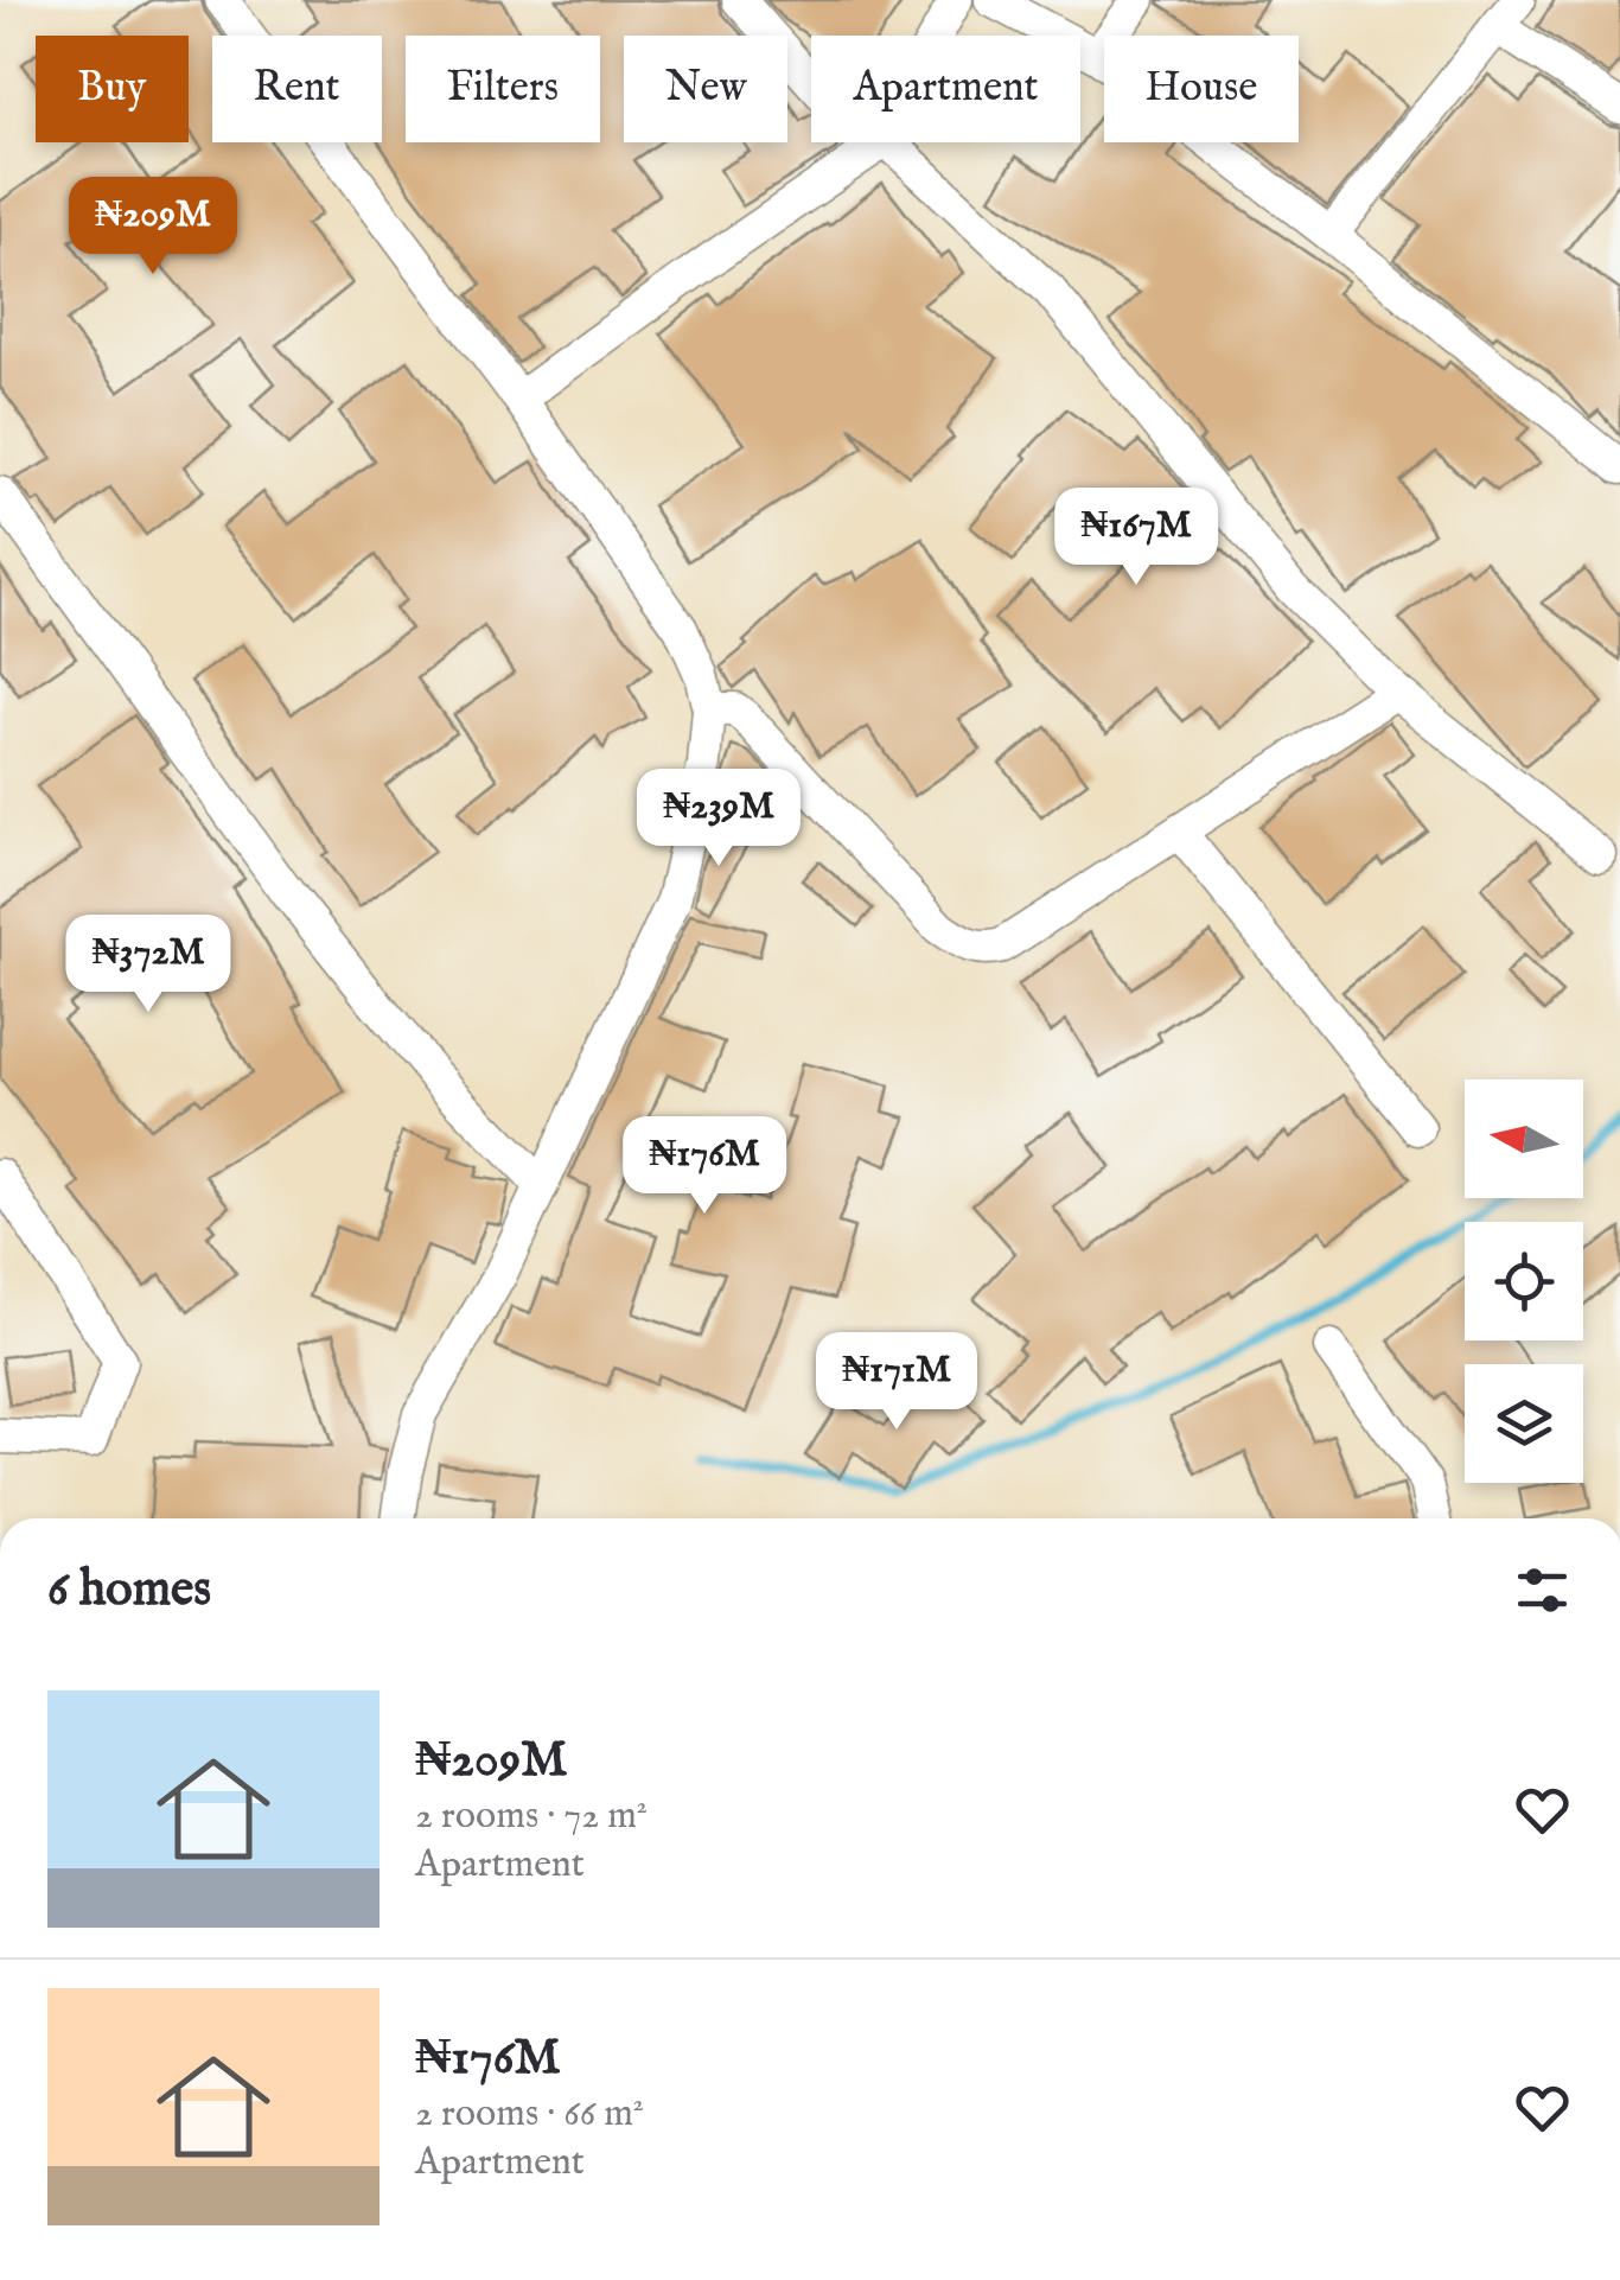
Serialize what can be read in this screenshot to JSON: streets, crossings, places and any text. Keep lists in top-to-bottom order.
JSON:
{
  "north": "left",
  "page": {
    "chip": [
      "Buy",
      "Rent",
      "Filters",
      "New",
      "Apartment",
      "House"
    ],
    "price": [
      "₦209M",
      "₦167M",
      "₦239M",
      "₦372M",
      "₦176M",
      "₦171M"
    ],
    "heading": "6 homes",
    "list": [
      {
        "name": "₦209M",
        "note": "2 rooms · 72 m² · Apartment"
      },
      {
        "name": "₦176M",
        "note": "2 rooms · 66 m² · Apartment"
      }
    ]
  }
}
